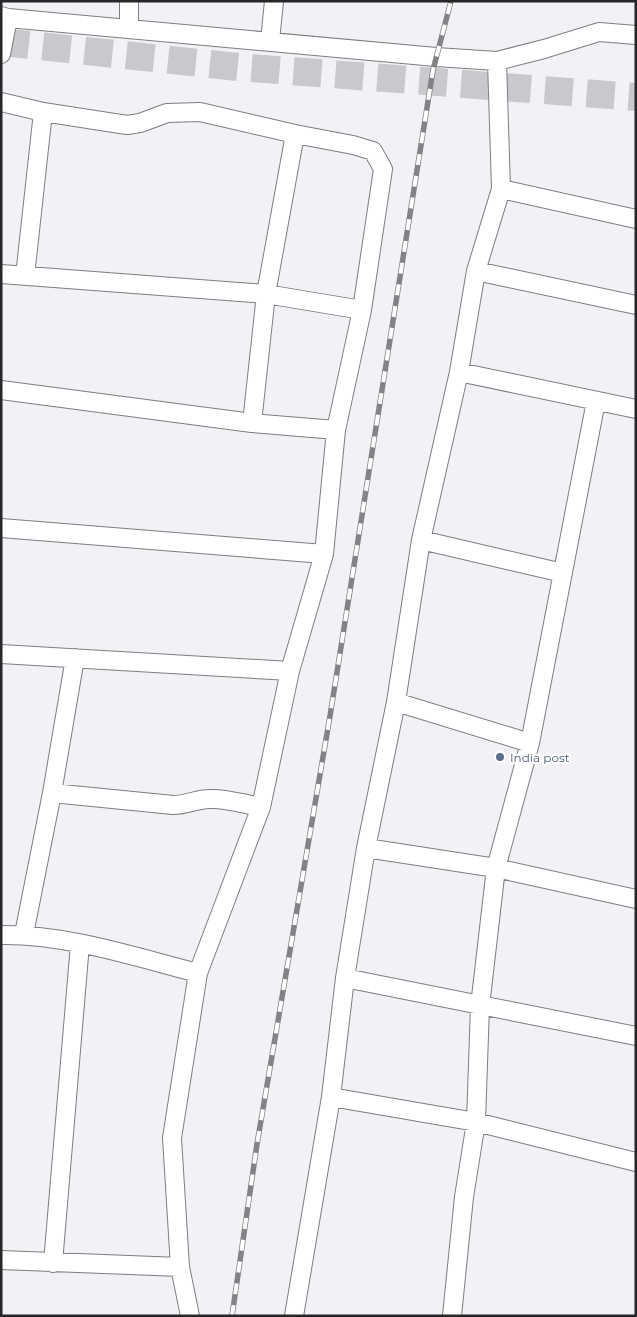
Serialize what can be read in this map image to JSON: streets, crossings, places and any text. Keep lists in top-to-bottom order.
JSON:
{
  "places": ["India post"]
}
